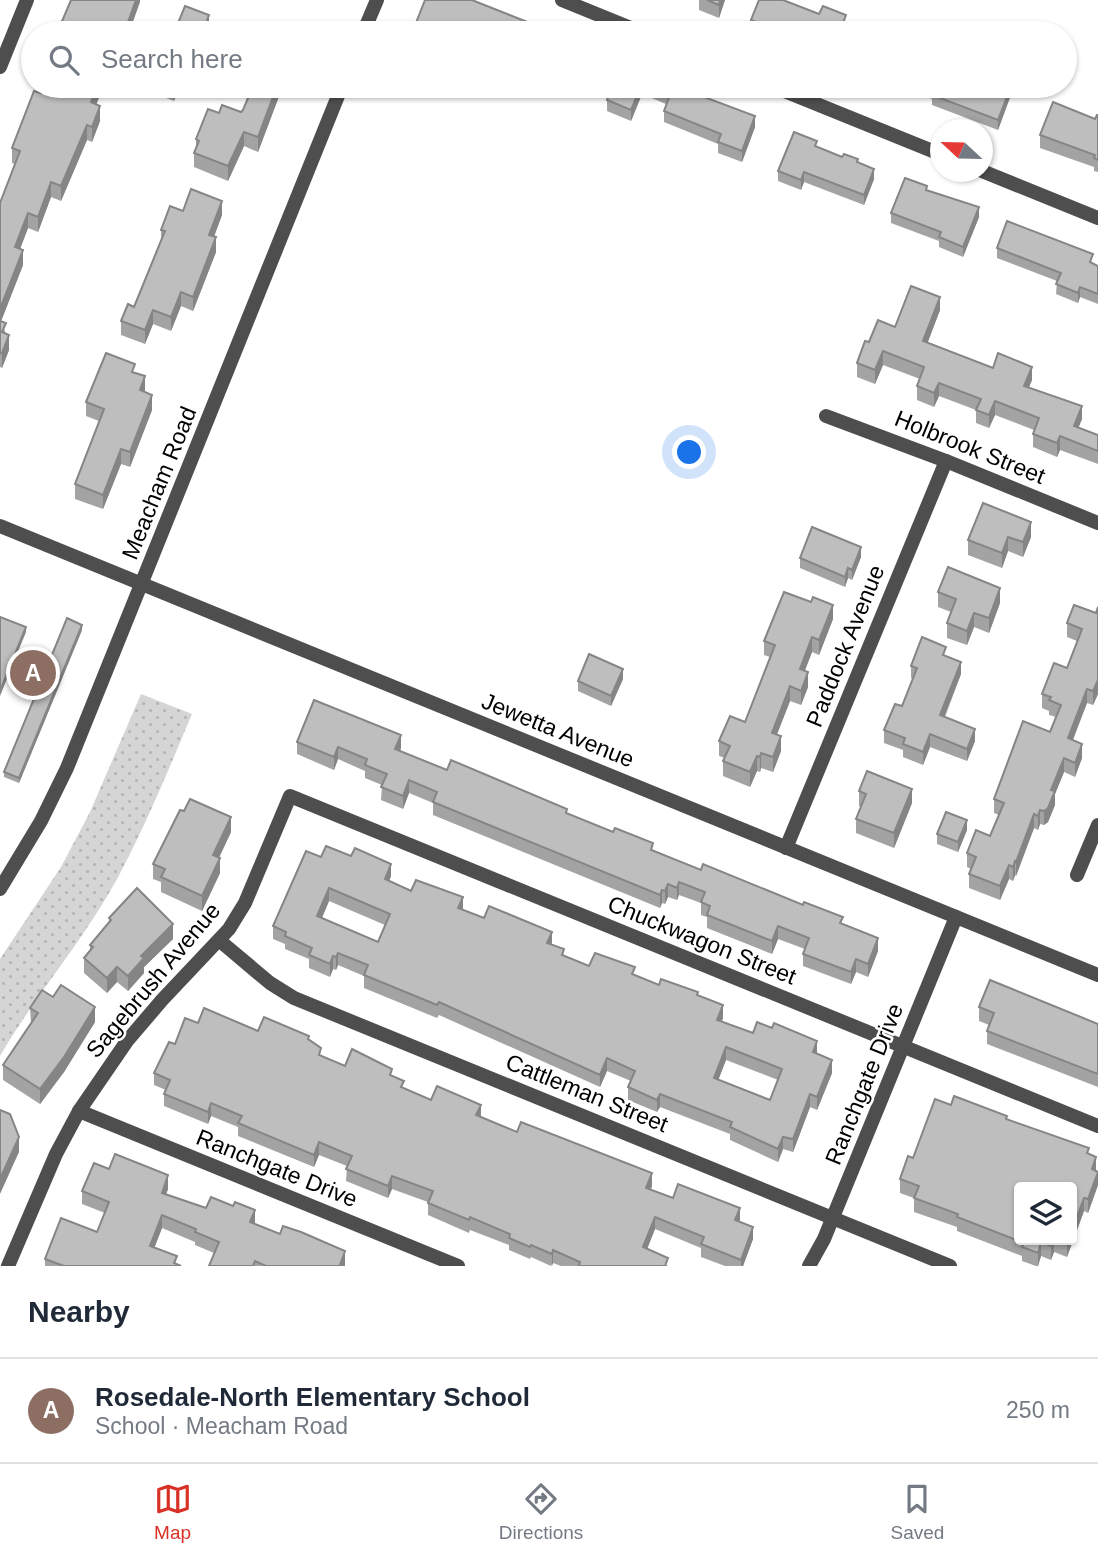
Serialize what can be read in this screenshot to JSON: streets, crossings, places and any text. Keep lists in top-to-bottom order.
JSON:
{
  "streets": {
    "street": [
      "Holbrook Street",
      "Meacham Road",
      "Paddock Avenue",
      "Jewetta Avenue",
      "Chuckwagon Street",
      "Sagebrush Avenue",
      "Ranchgate Drive",
      "Cattleman Street"
    ]
  },
  "crossings": [
    ["Holbrook Street", "Paddock Avenue"],
    ["Meacham Road", "Jewetta Avenue"],
    ["Paddock Avenue", "Jewetta Avenue"],
    ["Jewetta Avenue", "Ranchgate Drive"],
    ["Chuckwagon Street", "Sagebrush Avenue"],
    ["Chuckwagon Street", "Ranchgate Drive"],
    ["Sagebrush Avenue", "Ranchgate Drive"],
    ["Sagebrush Avenue", "Cattleman Street"],
    ["Ranchgate Drive", "Cattleman Street"]
  ],
  "north": "left",
  "page": {
    "search": "Search here",
    "pins": "A",
    "heading": "Nearby",
    "list": [
      {
        "mark": "A",
        "name": "Rosedale-North Elementary School",
        "note": "School · Meacham Road",
        "value": "250 m"
      }
    ],
    "nav": ["Map", "Directions", "Saved"]
  }
}
